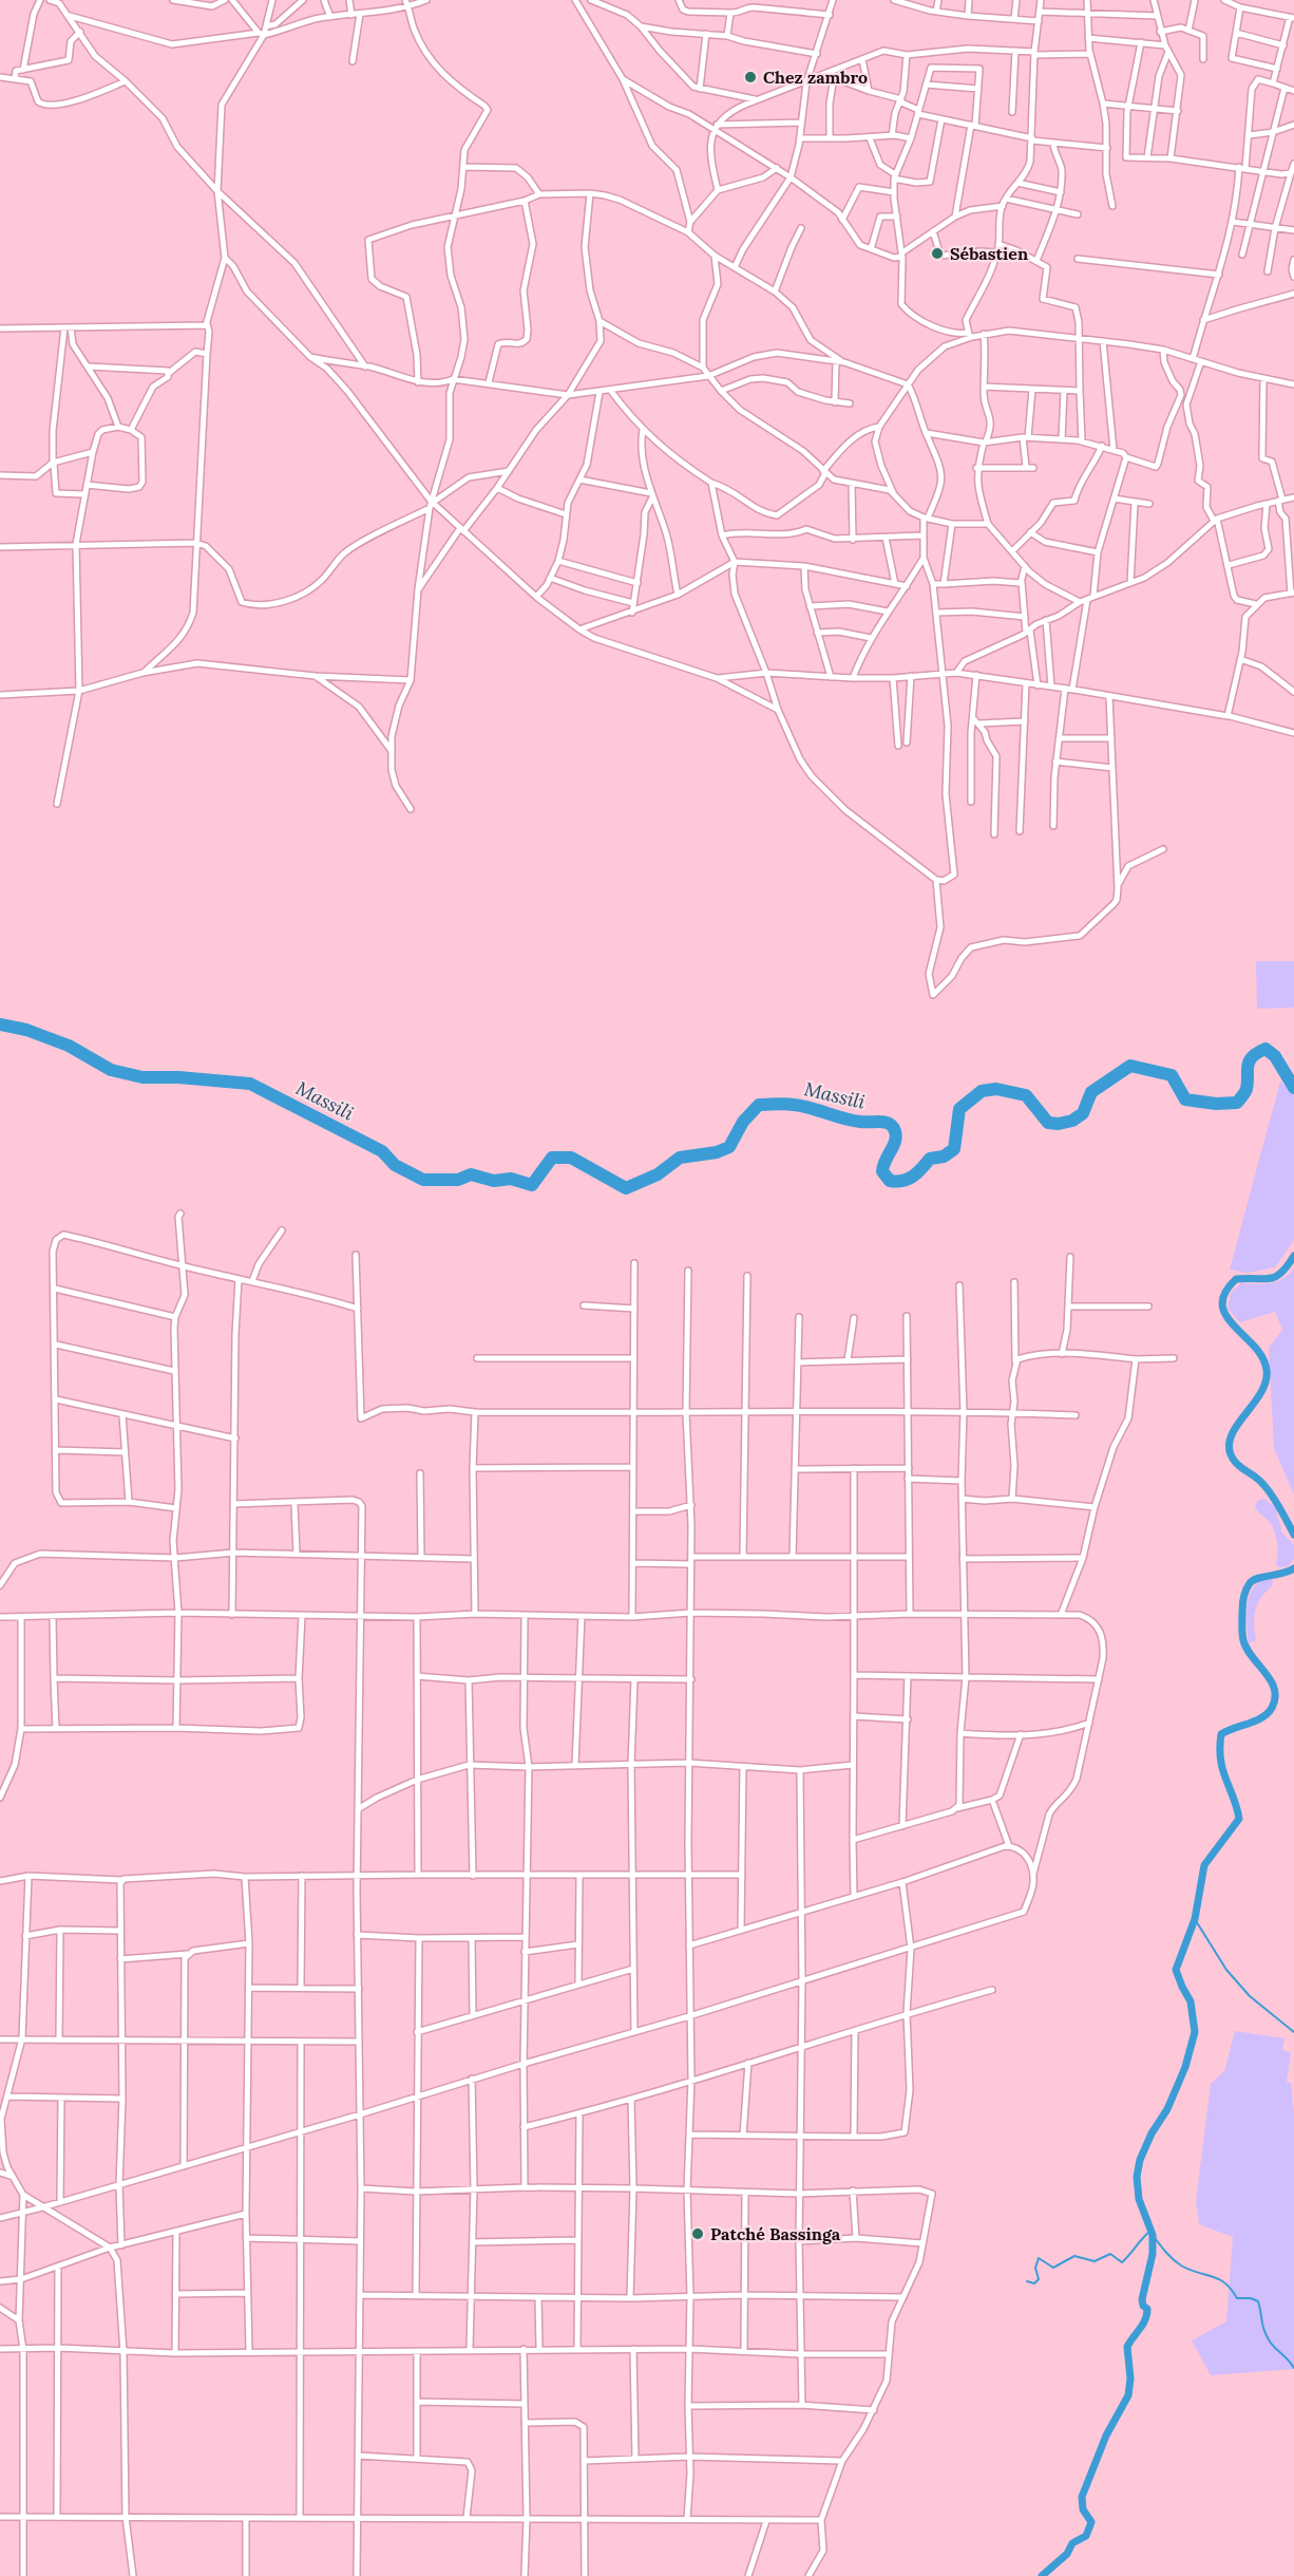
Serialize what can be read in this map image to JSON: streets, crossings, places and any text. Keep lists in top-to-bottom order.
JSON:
{
  "water": ["Massili"],
  "places": ["Chez zambro", "Sébastien", "Patché Bassinga"]
}
